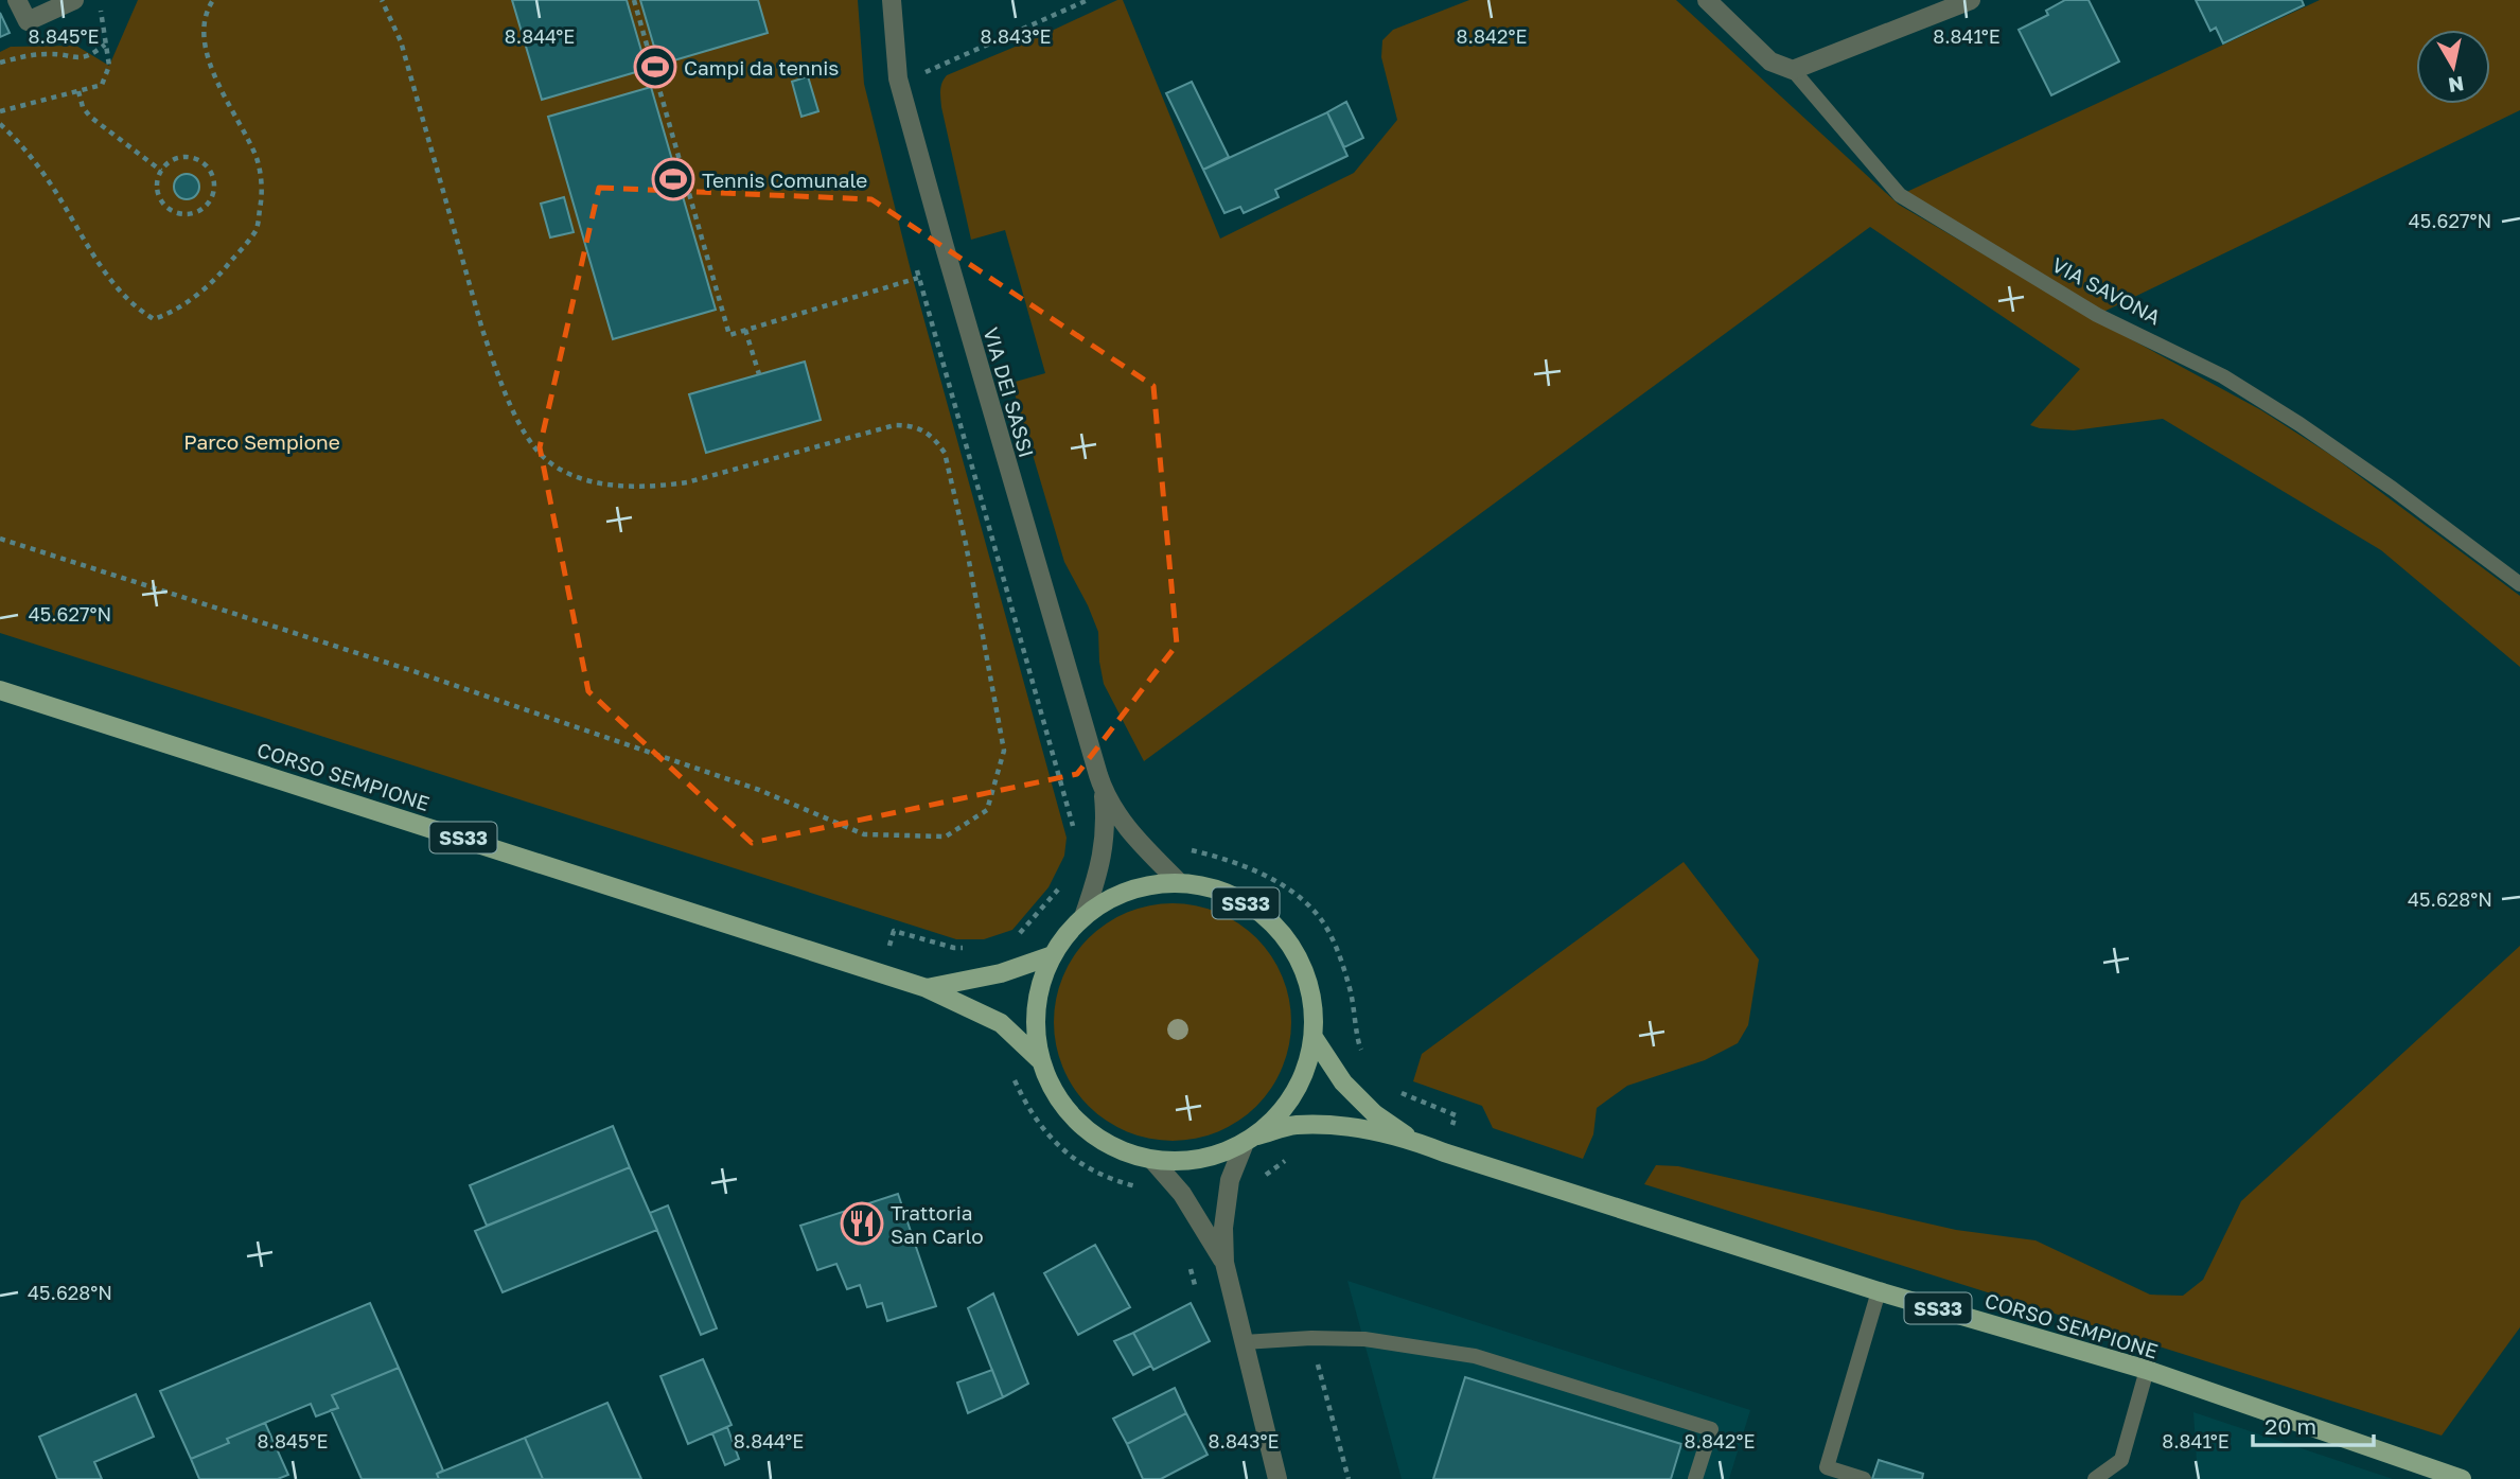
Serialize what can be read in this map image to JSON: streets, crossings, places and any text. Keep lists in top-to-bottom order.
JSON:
{
  "streets": {
    "main road": ["CORSO SEMPIONE", "SS33"],
    "street": ["VIA SAVONA", "VIA DEI SASSI"]
  },
  "crossings": [
    ["VIA DEI SASSI", "SS33"],
    ["CORSO SEMPIONE", "SS33"]
  ],
  "parks": ["Parco Sempione"],
  "places": {
    "sports": ["Campi da tennis", "Tennis Comunale"],
    "restaurant": ["Trattoria San Carlo"]
  },
  "scale_bar": "20 m",
  "north": "bottom",
  "coordinates": [
    "8.843°E",
    "8.841°E",
    "8.845°E",
    "8.844°E",
    "8.842°E",
    "45.627°N",
    "45.628°N"
  ]
}
